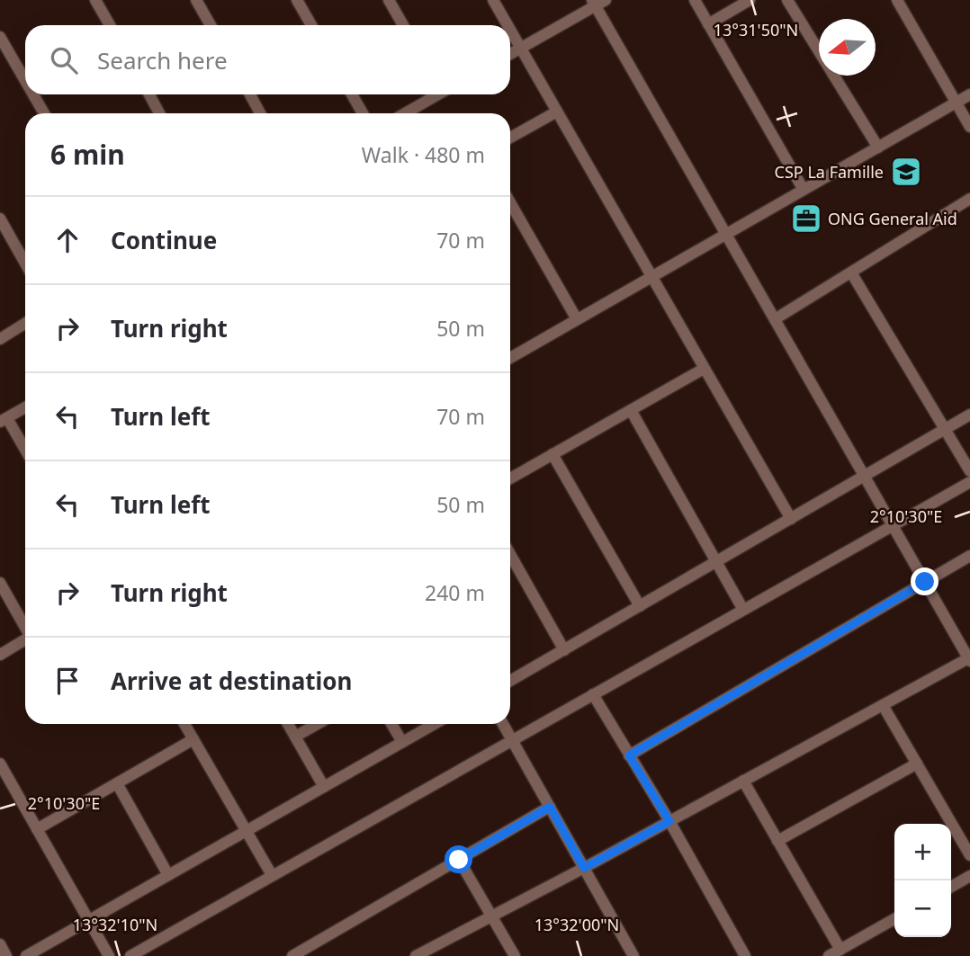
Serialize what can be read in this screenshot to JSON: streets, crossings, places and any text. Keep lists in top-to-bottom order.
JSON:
{
  "places": {
    "school or university": ["CSP La Famille"],
    "office": ["ONG General Aid"]
  },
  "north": "left",
  "page": {
    "search": "Search here",
    "heading": ["6 min", "Walk · 480 m"],
    "list": [
      ["Continue", "70 m"],
      ["Turn right", "50 m"],
      ["Turn left", "70 m"],
      ["Turn left", "50 m"],
      ["Turn right", "240 m"],
      "Arrive at destination"
    ],
    "map_buttons": ["+", "−"]
  },
  "coordinates": [
    "13°31'50\"N",
    "2°10'30\"E",
    "13°32'10\"N",
    "13°32'00\"N"
  ]
}
